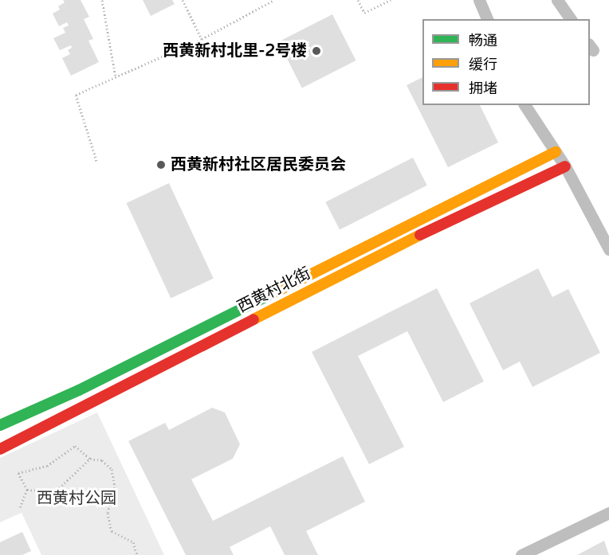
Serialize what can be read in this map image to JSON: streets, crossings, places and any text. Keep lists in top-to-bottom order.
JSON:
{
  "streets": {
    "street": ["西黄村北街"]
  },
  "parks": ["西黄村公园"],
  "places": ["西黄新村北里-2号楼", "西黄新村社区居民委员会"],
  "legend": ["畅通", "缓行", "拥堵"]
}
